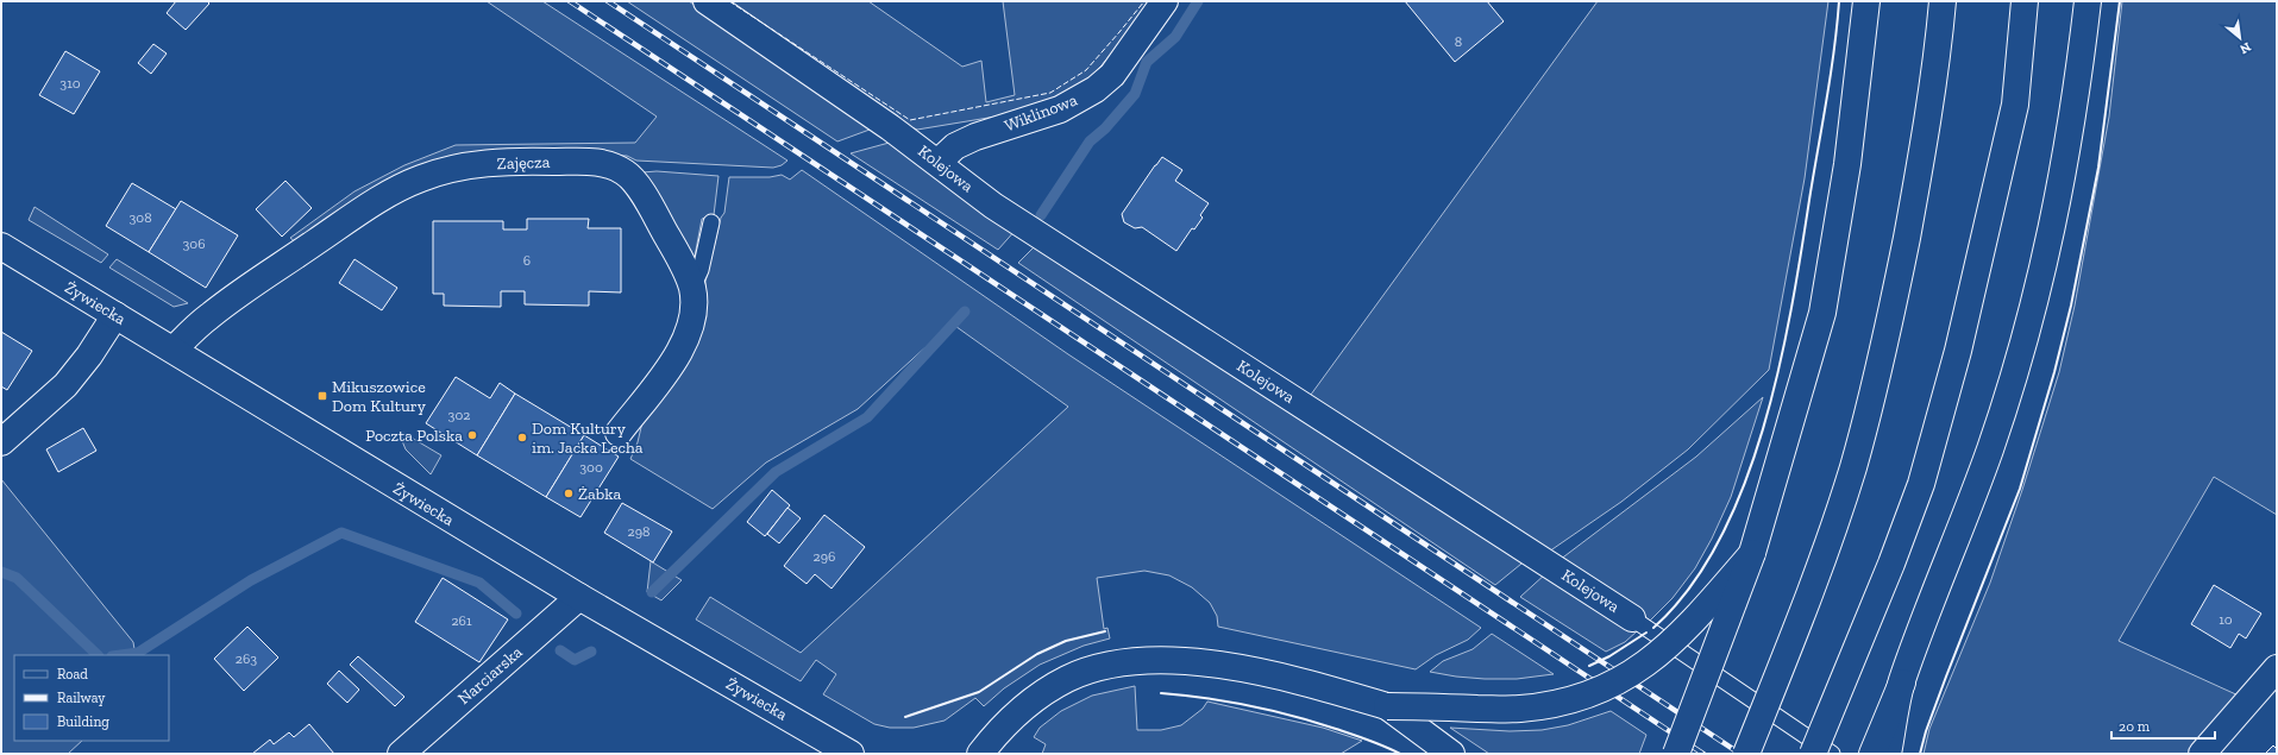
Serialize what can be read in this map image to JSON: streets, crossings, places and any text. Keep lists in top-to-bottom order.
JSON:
{
  "streets": {
    "main road": [
      "Wiklinowa",
      "Zajęcza",
      "Kolejowa",
      "Żywiecka",
      "Narciarska"
    ]
  },
  "crossings": [
    ["Wiklinowa", "Kolejowa"],
    ["Zajęcza", "Żywiecka"],
    ["Żywiecka", "Narciarska"]
  ],
  "places": {
    "transit": ["Mikuszowice Dom Kultury"],
    "other": ["Poczta Polska", "Dom Kultury im. Jacka Lecha", "Żabka"]
  },
  "house_numbers": [
    "8",
    "310",
    "308",
    "306",
    "6",
    "302",
    "300",
    "298",
    "296",
    "10",
    "261",
    "263"
  ],
  "legend": ["Road", "Railway", "Building"],
  "scale_bar": "20 m",
  "north": "bottom right"
}
